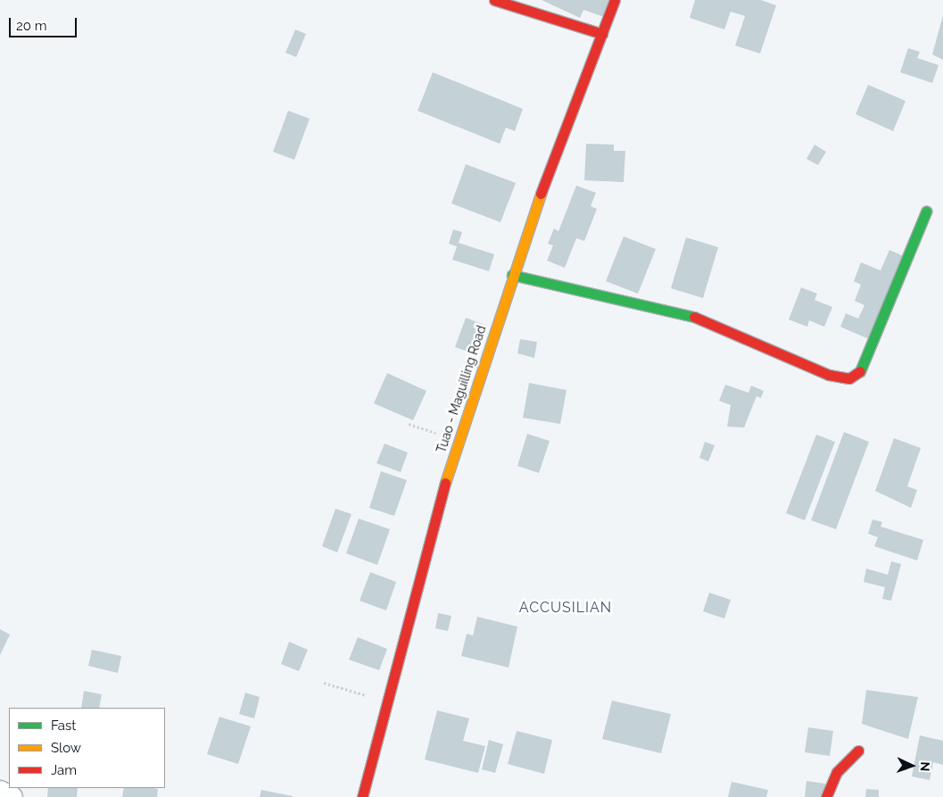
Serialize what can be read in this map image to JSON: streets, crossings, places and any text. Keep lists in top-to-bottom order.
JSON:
{
  "streets": {
    "street": ["Tuao - Maguilling Road"]
  },
  "districts": ["ACCUSILIAN"],
  "legend": ["Fast", "Slow", "Jam"],
  "scale_bar": "20 m",
  "north": "right"
}
